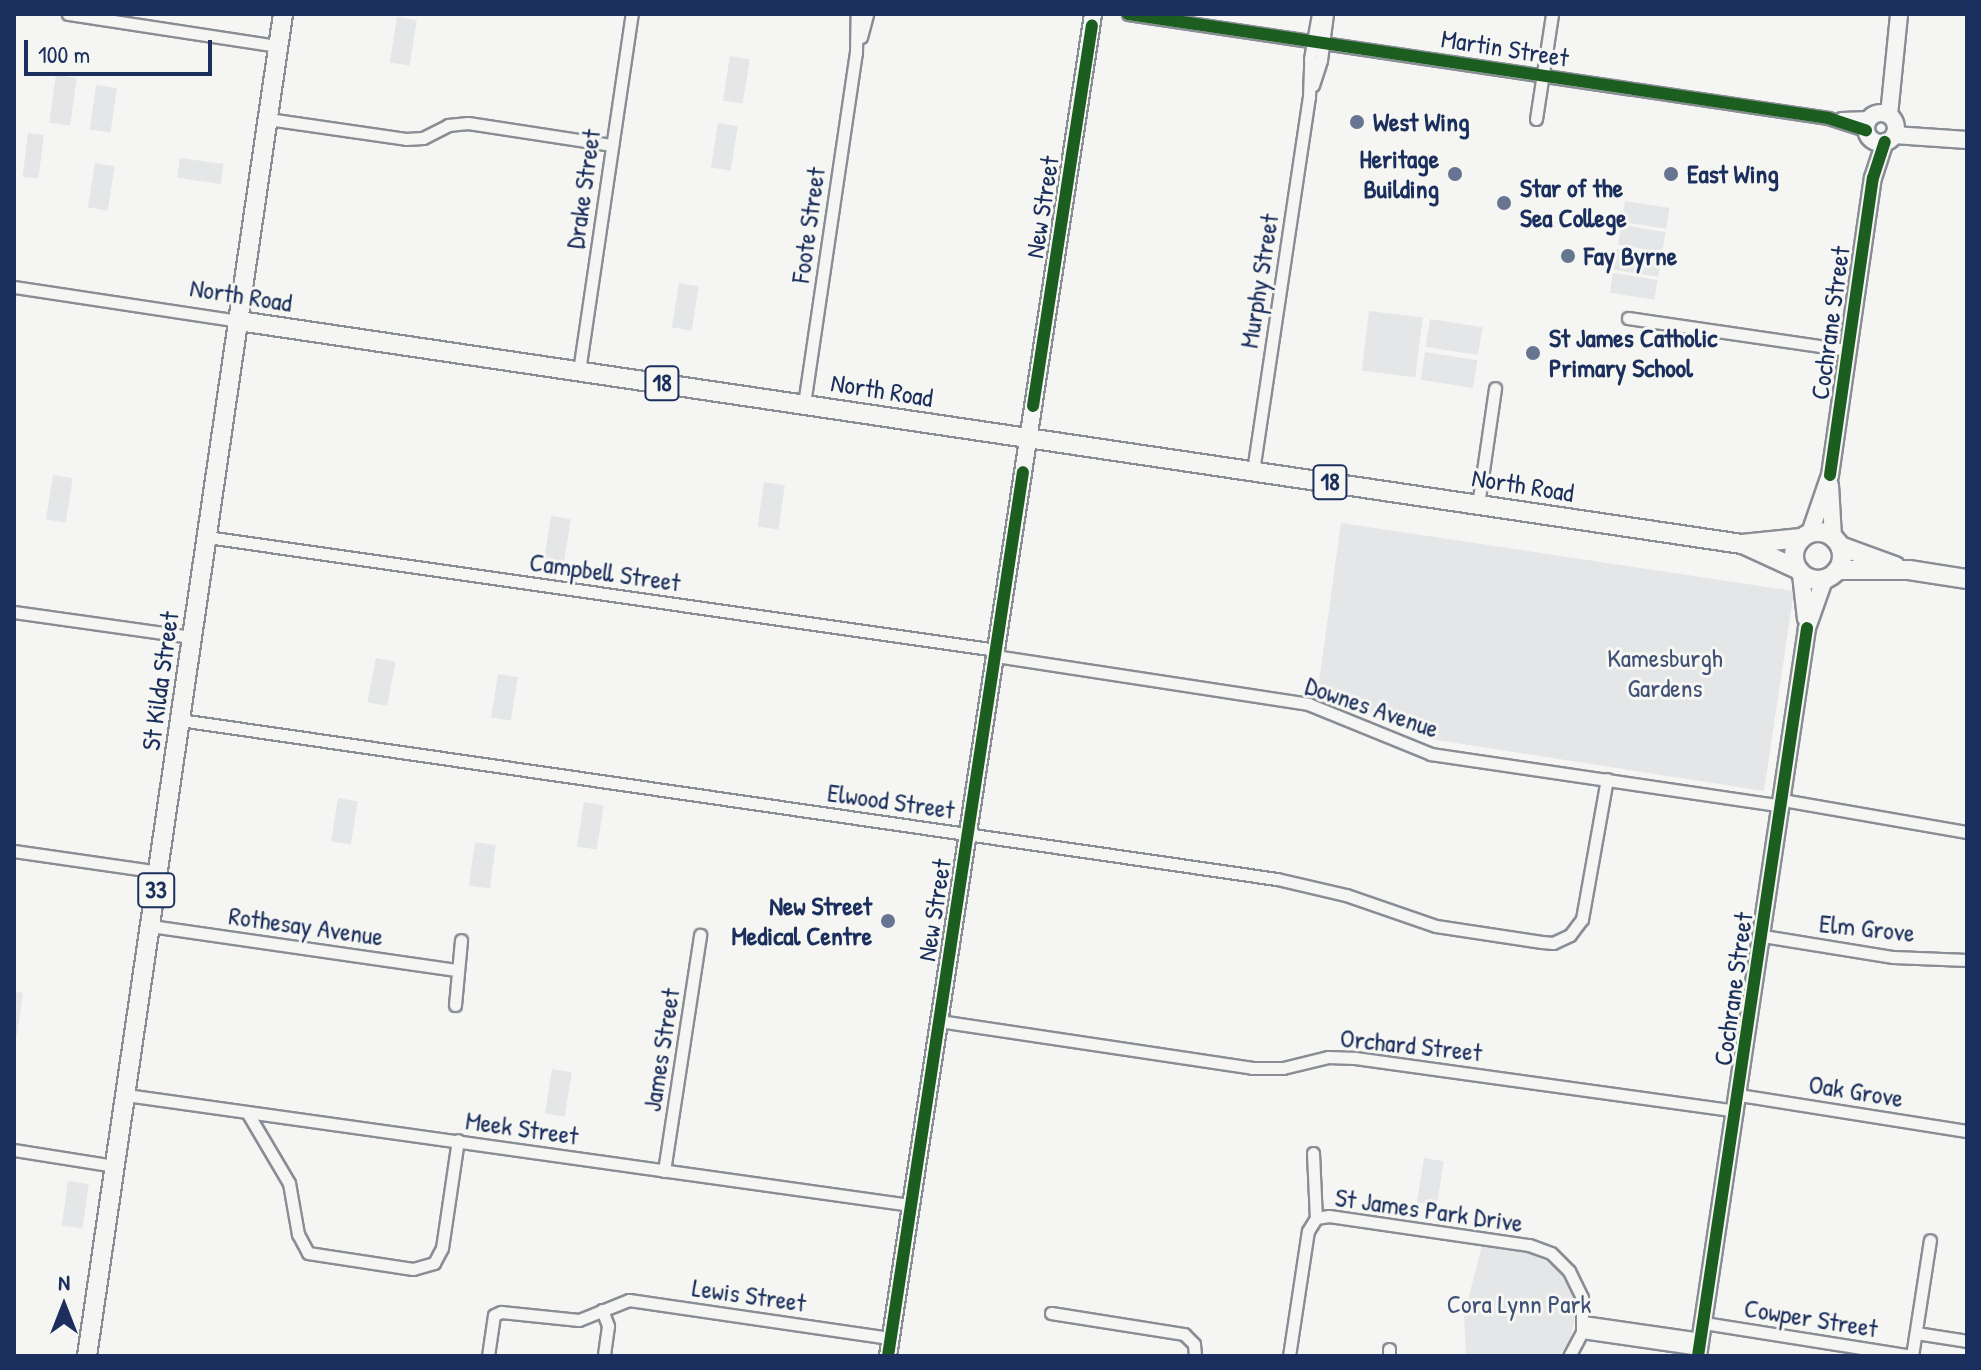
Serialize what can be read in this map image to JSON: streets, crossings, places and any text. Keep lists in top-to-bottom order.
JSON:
{
  "streets": {
    "main road": [
      "North Road",
      "18",
      "St Kilda Street",
      "33"
    ],
    "street": [
      "Martin Street",
      "Drake Street",
      "New Street",
      "Foote Street",
      "Murphy Street",
      "Cochrane Street",
      "Campbell Street",
      "Downes Avenue",
      "Elwood Street",
      "Rothesay Avenue",
      "Elm Grove",
      "Orchard Street",
      "James Street",
      "Oak Grove",
      "Meek Street",
      "St James Park Drive",
      "Lewis Street",
      "Cowper Street"
    ]
  },
  "crossings": [
    ["Martin Street", "Murphy Street"],
    ["Martin Street", "Cochrane Street"],
    ["Drake Street", "North Road"],
    ["New Street", "North Road"],
    ["New Street", "Campbell Street"],
    ["New Street", "Downes Avenue"],
    ["New Street", "Elwood Street"],
    ["New Street", "Orchard Street"],
    ["New Street", "Meek Street"],
    ["New Street", "Lewis Street"],
    ["Foote Street", "North Road"],
    ["Murphy Street", "North Road"],
    ["North Road", "Cochrane Street"],
    ["North Road", "18"],
    ["North Road", "St Kilda Street"],
    ["Cochrane Street", "18"],
    ["Cochrane Street", "Downes Avenue"],
    ["Cochrane Street", "Elm Grove"],
    ["Cochrane Street", "Orchard Street"],
    ["Cochrane Street", "Oak Grove"],
    ["Cochrane Street", "Cowper Street"],
    ["Campbell Street", "St Kilda Street"],
    ["Campbell Street", "Downes Avenue"],
    ["St Kilda Street", "Elwood Street"],
    ["St Kilda Street", "Rothesay Avenue"],
    ["St Kilda Street", "Meek Street"],
    ["Downes Avenue", "Elwood Street"],
    ["Orchard Street", "Oak Grove"],
    ["James Street", "Meek Street"]
  ],
  "parks": ["Kamesburgh Gardens", "Cora Lynn Park"],
  "places": [
    "West Wing",
    "Heritage Building",
    "East Wing",
    "Star of the Sea College",
    "Fay Byrne",
    "St James Catholic Primary School",
    "New Street Medical Centre"
  ],
  "scale_bar": "100 m",
  "north": "top"
}
